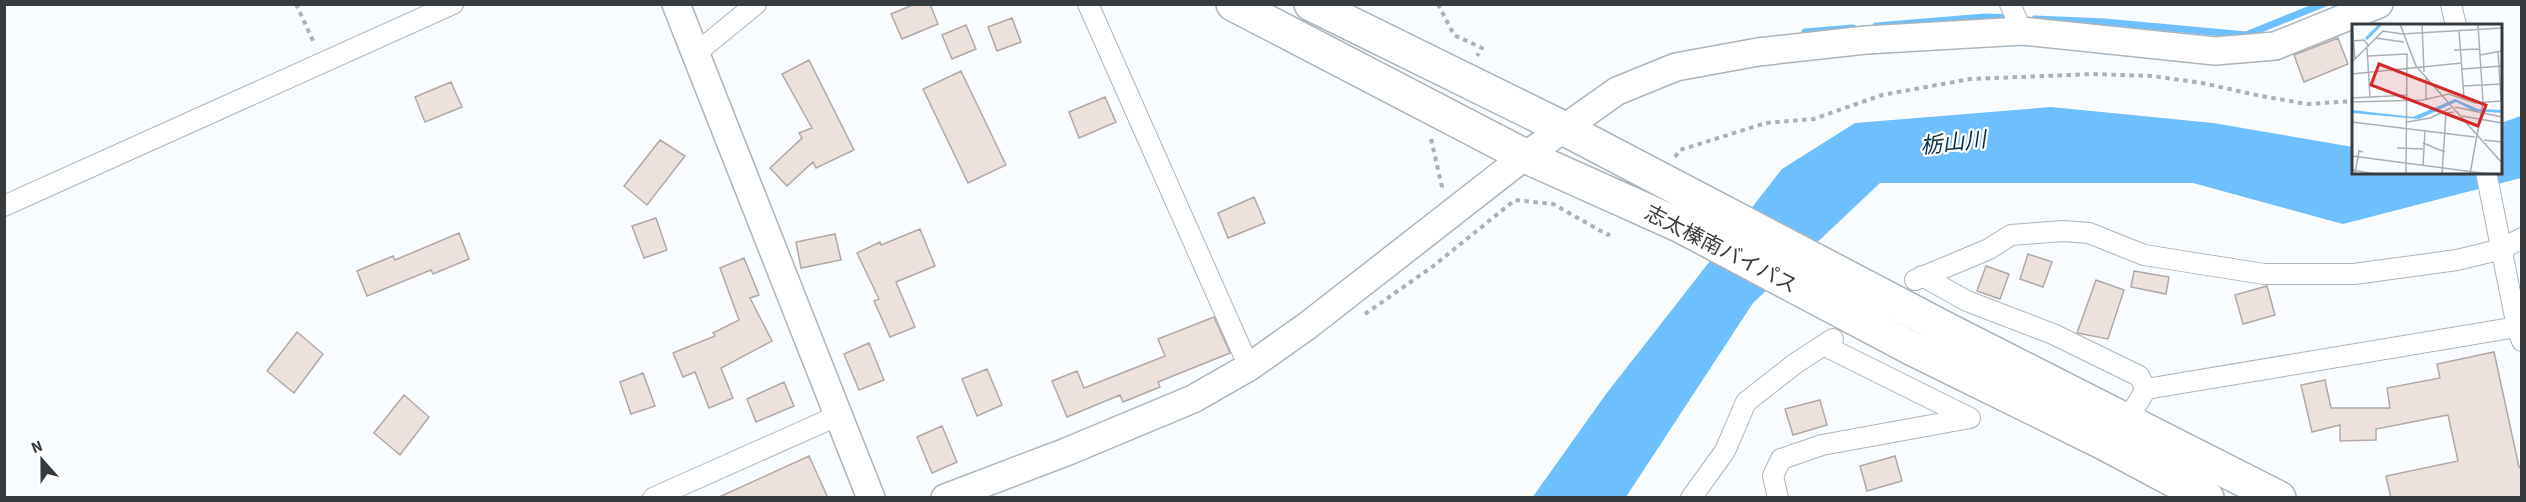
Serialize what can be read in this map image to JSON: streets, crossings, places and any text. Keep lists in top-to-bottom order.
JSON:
{
  "streets": {
    "highway": ["志太榛南バイパス"]
  },
  "water": ["栃山川"],
  "north": "top"
}
